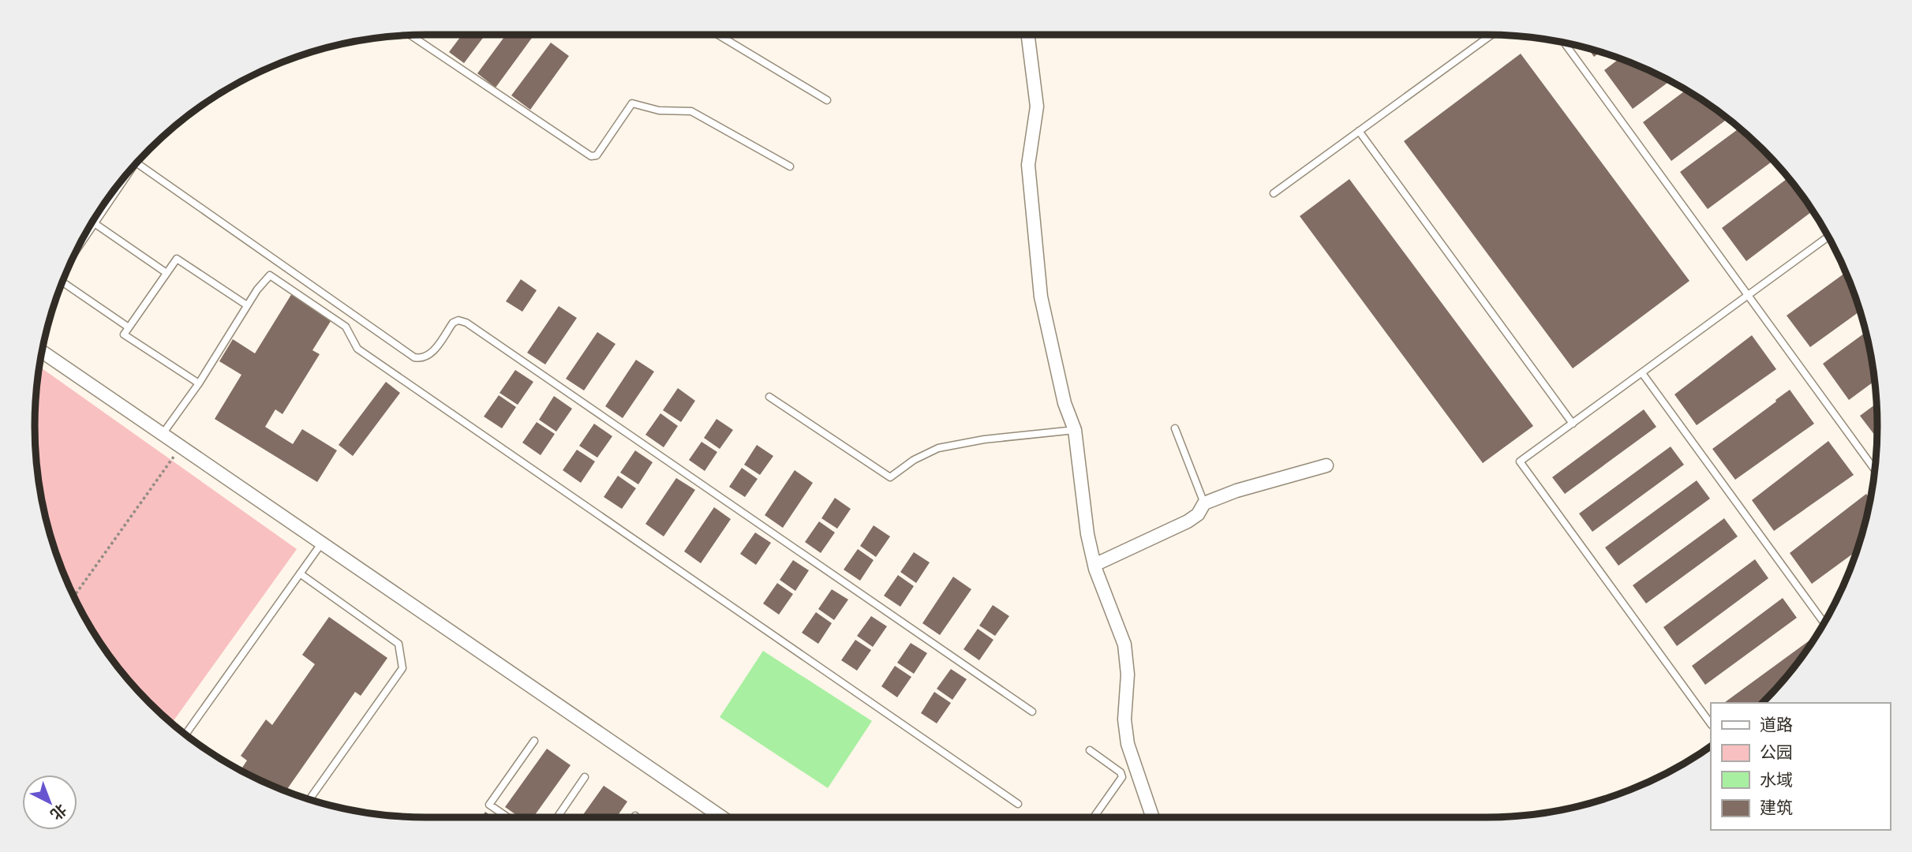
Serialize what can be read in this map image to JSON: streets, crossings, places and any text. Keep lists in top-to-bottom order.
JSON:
{
  "legend": [
    "道路",
    "公园",
    "水域",
    "建筑"
  ],
  "north": "bottom right"
}
